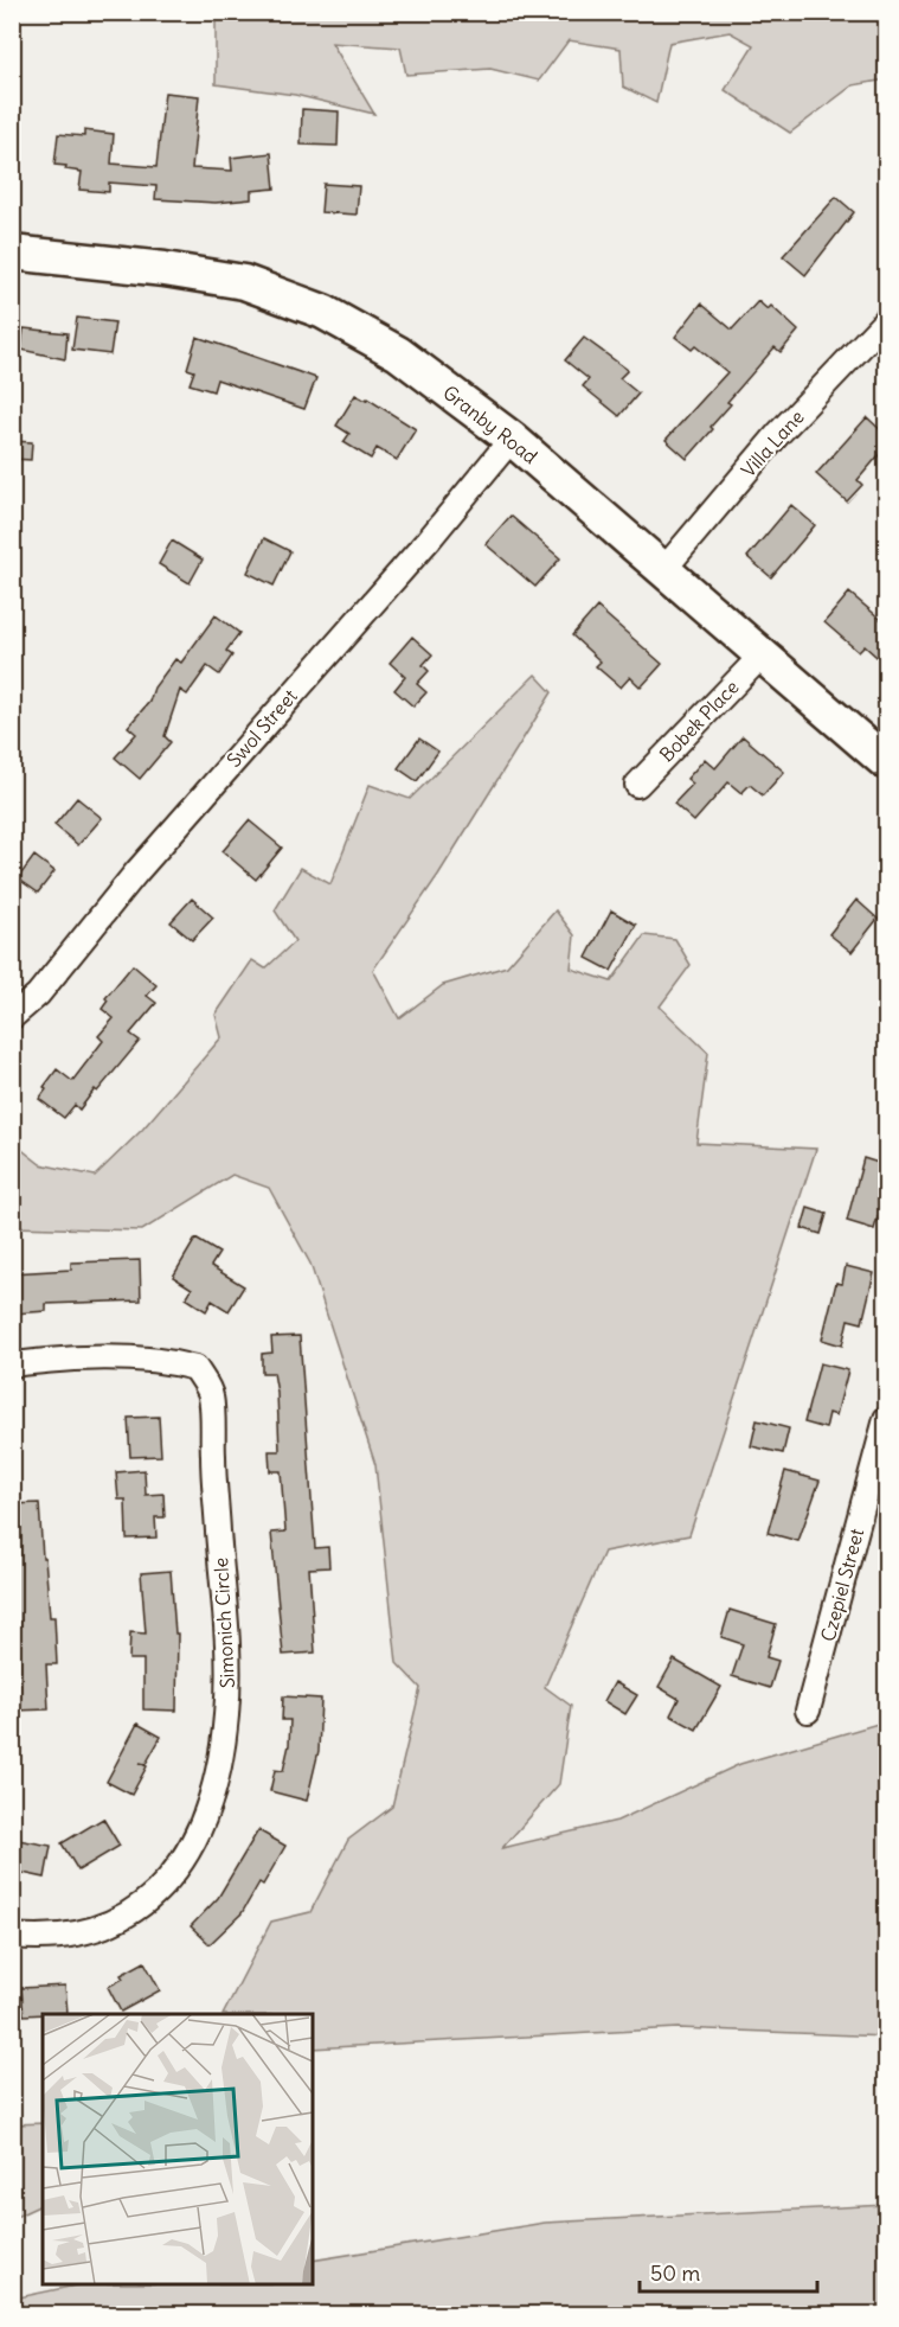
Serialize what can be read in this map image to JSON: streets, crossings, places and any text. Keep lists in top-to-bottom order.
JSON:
{
  "streets": {
    "main road": ["Granby Road"],
    "street": [
      "Villa Lane",
      "Bobek Place",
      "Swol Street",
      "Czepiel Street",
      "Simonich Circle"
    ]
  },
  "crossings": [
    ["Granby Road", "Villa Lane"],
    ["Granby Road", "Bobek Place"],
    ["Granby Road", "Swol Street"]
  ],
  "scale_bar": "50 m"
}
